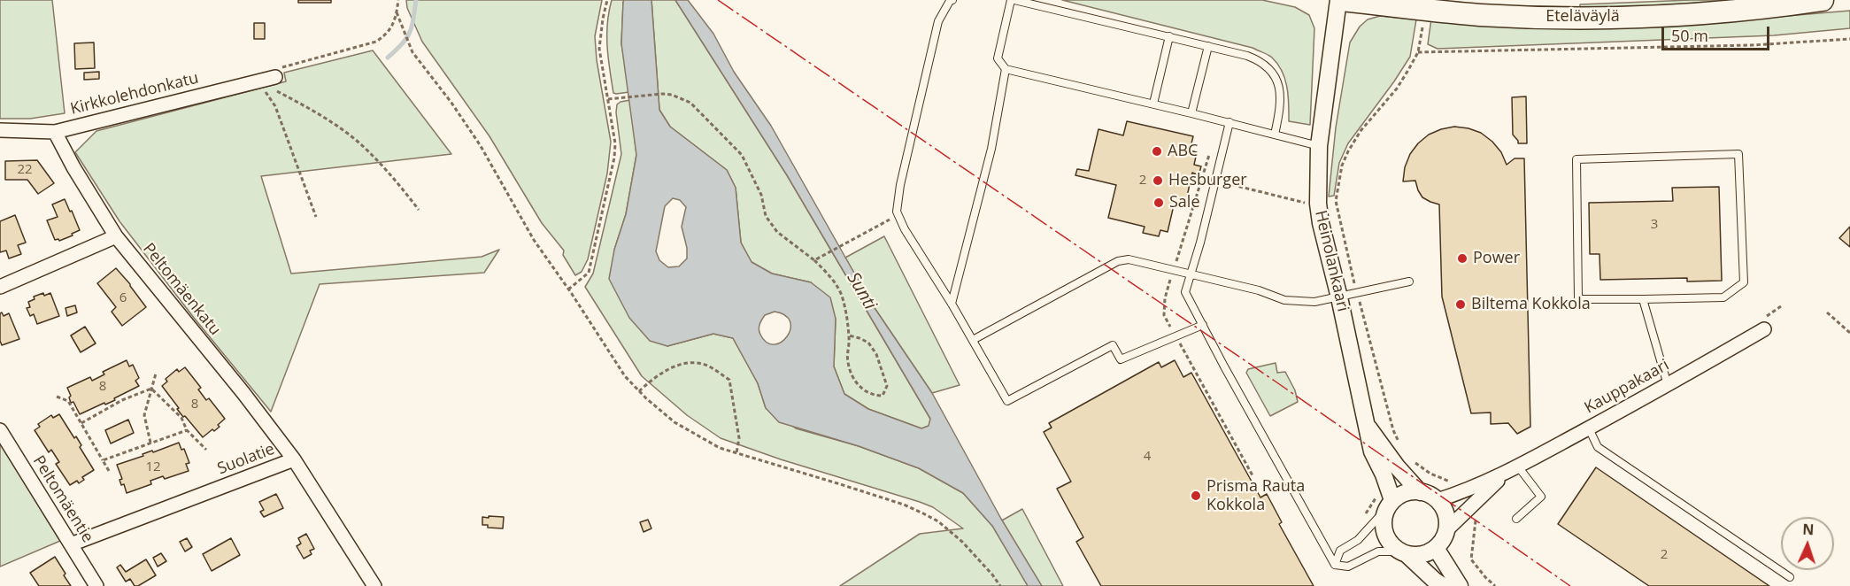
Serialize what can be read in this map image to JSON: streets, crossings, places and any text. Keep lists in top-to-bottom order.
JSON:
{
  "streets": {
    "highway": ["Eteläväylä"],
    "street": [
      "Kirkkolehdonkatu",
      "Heinolankaari",
      "Peltomäenkatu",
      "Kauppakaari",
      "Suolatie",
      "Peltomäentie"
    ]
  },
  "crossings": [
    ["Kirkkolehdonkatu", "Peltomäenkatu"],
    ["Heinolankaari", "Kauppakaari"],
    ["Peltomäenkatu", "Suolatie"],
    ["Suolatie", "Peltomäentie"]
  ],
  "water": ["Sunti"],
  "places": [
    "ABC",
    "Hesburger",
    "Sale",
    "Power",
    "Biltema Kokkola",
    "Prisma Rauta Kokkola"
  ],
  "house_numbers": [
    "22",
    "2",
    "3",
    "6",
    "8",
    "8",
    "4",
    "12",
    "2"
  ],
  "scale_bar": "50 m",
  "north": "top"
}
